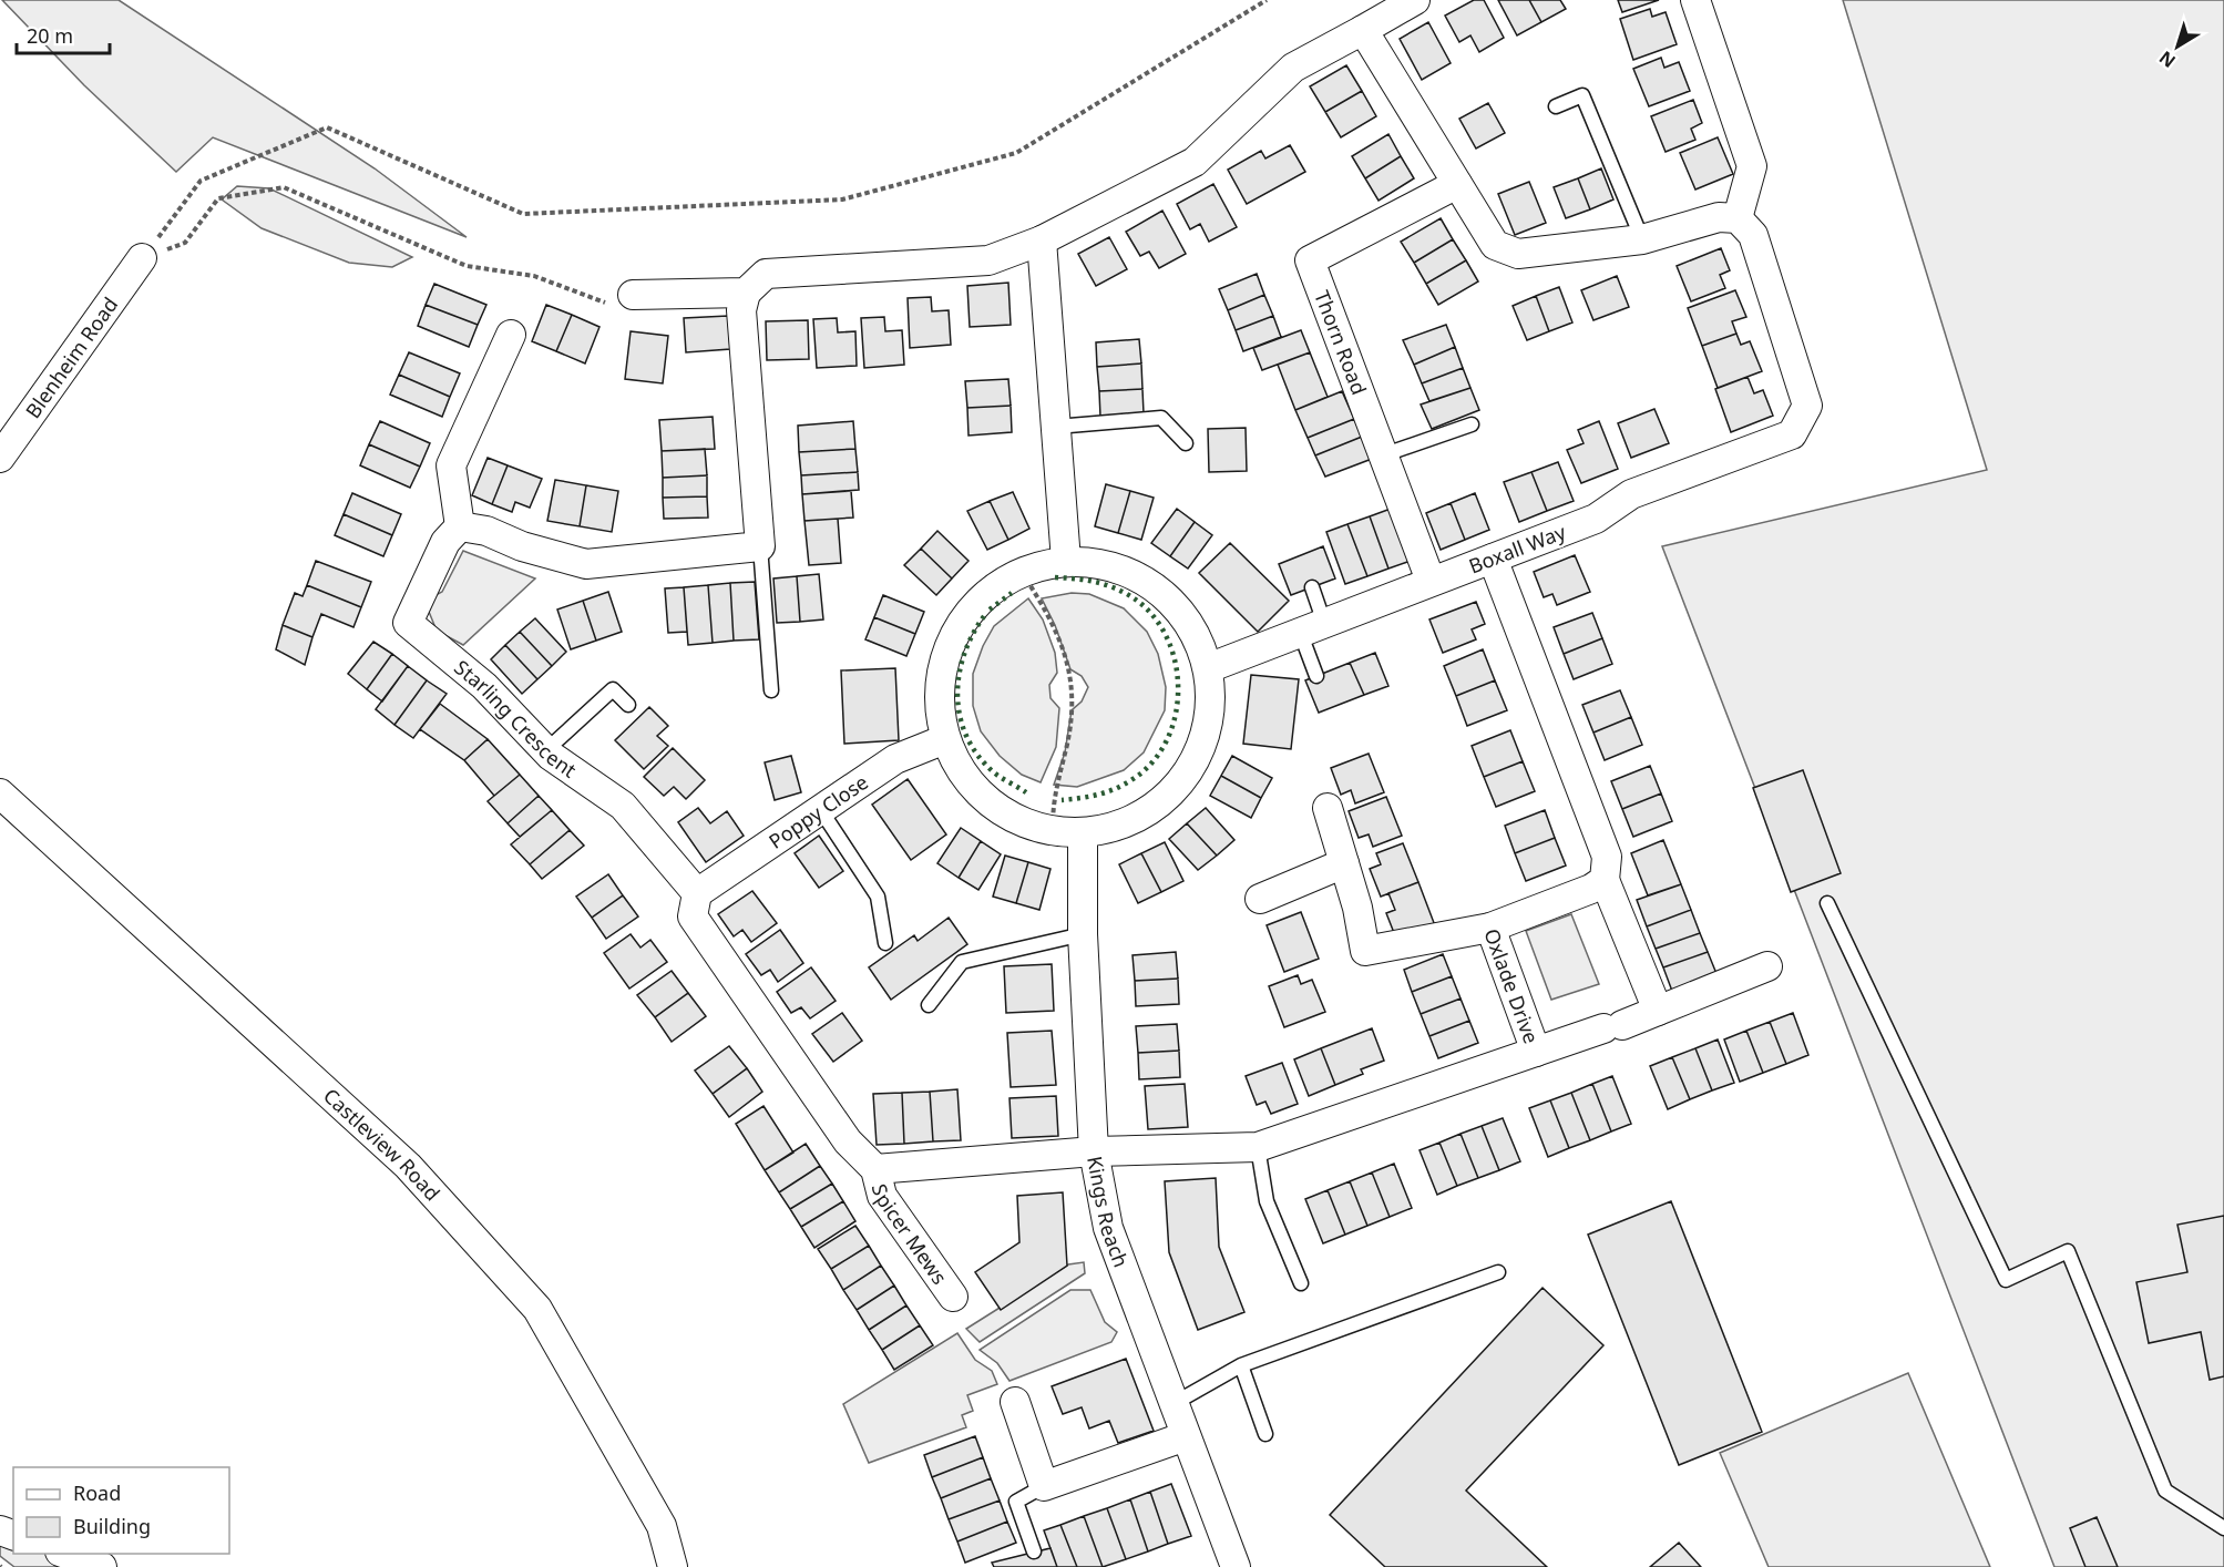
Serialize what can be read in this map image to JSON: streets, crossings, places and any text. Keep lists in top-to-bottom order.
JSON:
{
  "streets": {
    "street": [
      "Thorn Road",
      "Blenheim Road",
      "Boxall Way",
      "Starling Crescent",
      "Poppy Close",
      "Oxlade Drive",
      "Castleview Road",
      "Kings Reach",
      "Spicer Mews"
    ]
  },
  "crossings": [
    ["Thorn Road", "Boxall Way"],
    ["Starling Crescent", "Poppy Close"],
    ["Oxlade Drive", "Kings Reach"],
    ["Oxlade Drive", "Spicer Mews"]
  ],
  "legend": ["Road", "Building"],
  "scale_bar": "20 m",
  "north": "bottom left"
}
